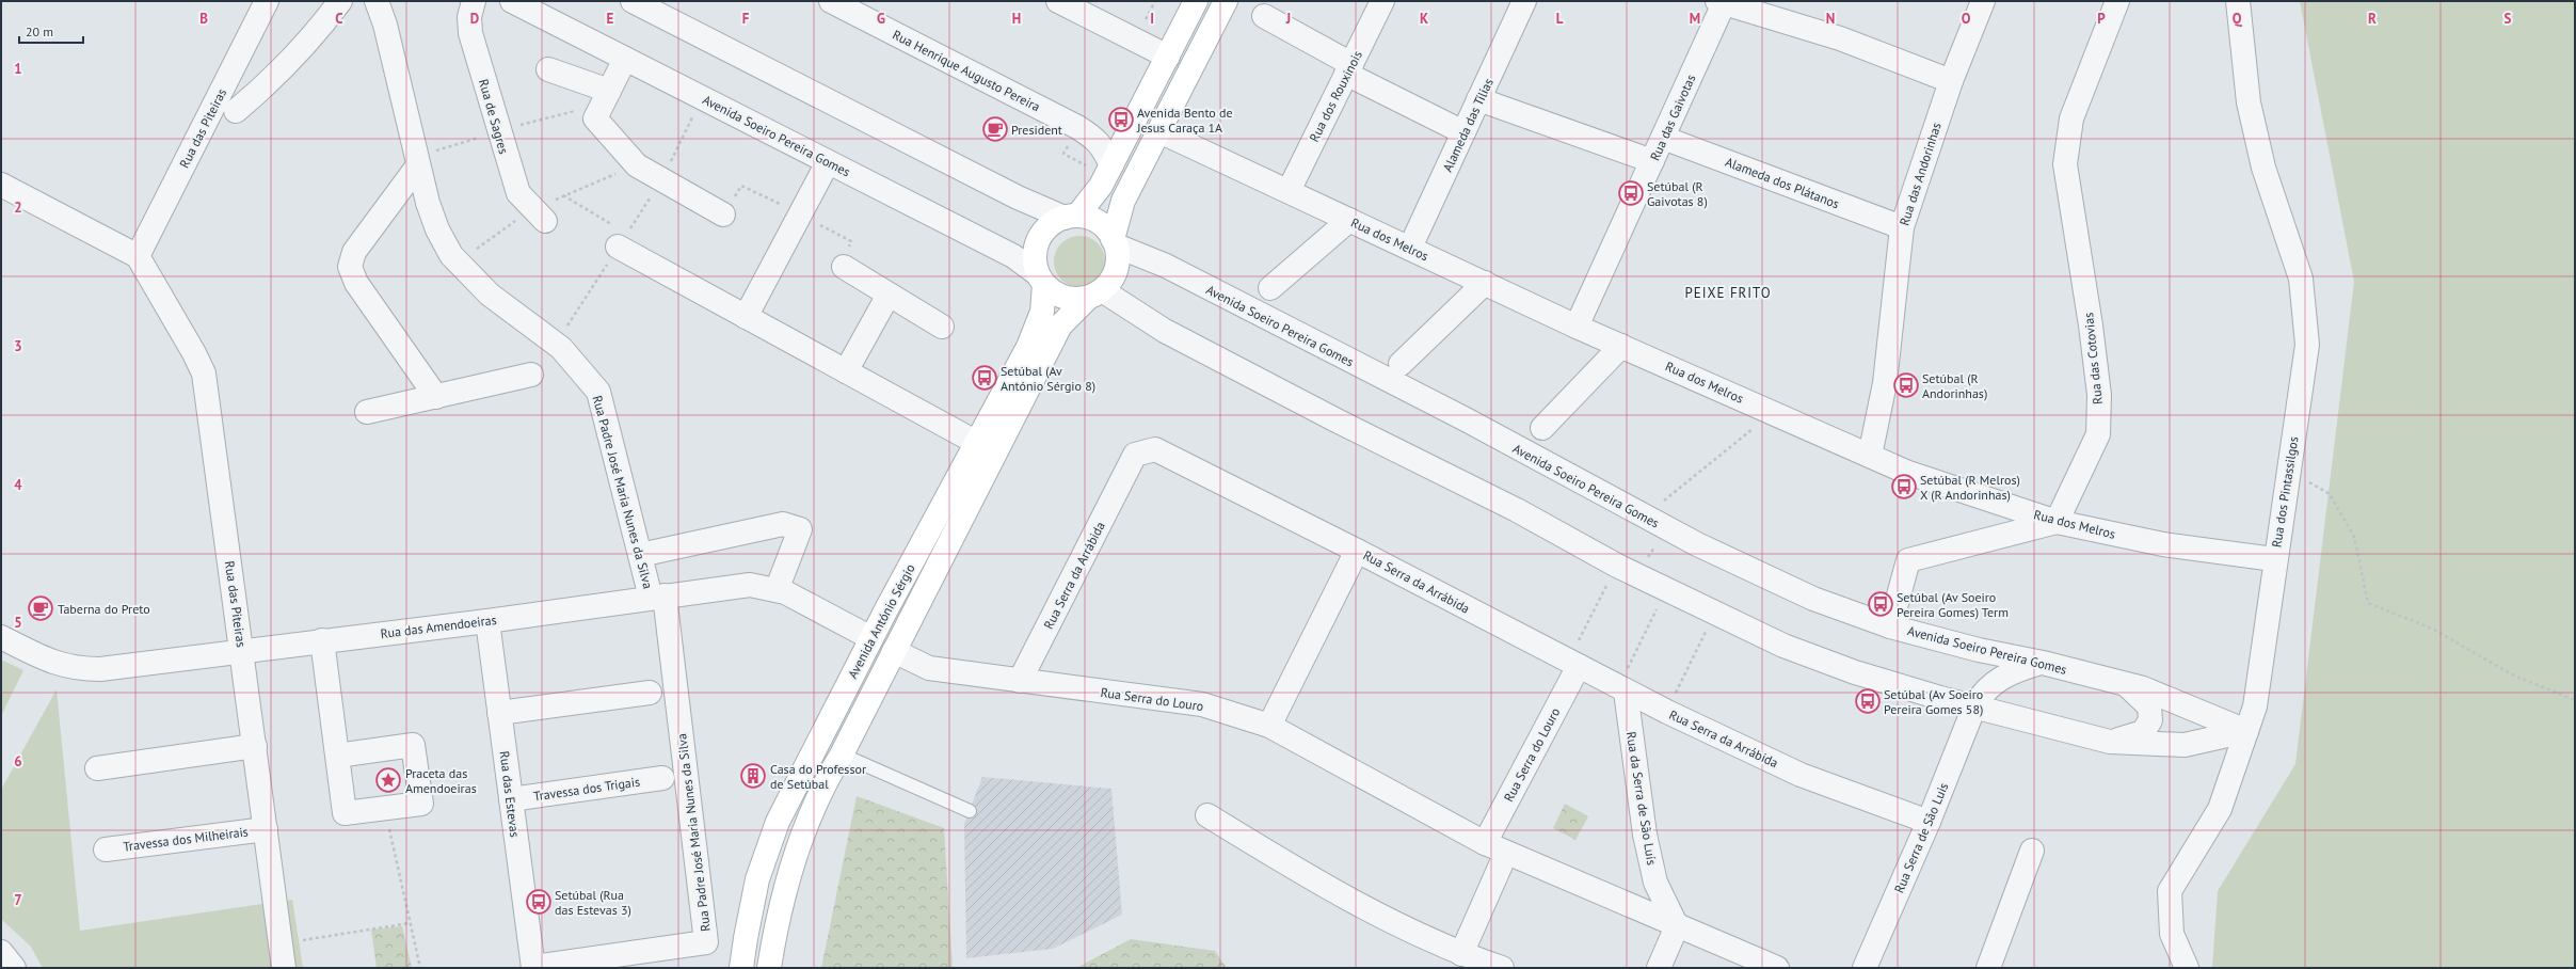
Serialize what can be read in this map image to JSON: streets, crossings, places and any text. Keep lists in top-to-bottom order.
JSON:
{
  "streets": {
    "main road": ["Avenida Soeiro Pereira Gomes", "Avenida António Sérgio"],
    "street": [
      "Rua Henrique Augusto Pereira",
      "Rua dos Rouxinois",
      "Rua de Sagres",
      "Rua das Gaivotas",
      "Alameda das Tílias",
      "Rua das Piteiras",
      "Rua das Andorinhas",
      "Alameda dos Plátanos",
      "Rua dos Melros",
      "Rua das Cotovias",
      "Rua Padre José Maria Nunes da Silva",
      "Rua dos Pintassilgos",
      "Rua Serra da Arrábida",
      "Rua das Amendoeiras",
      "Rua Serra do Louro",
      "Travessa dos Trigais",
      "Rua das Estevas",
      "Rua da Serra de São Luís",
      "Rua Serra de São Luis",
      "Travessa dos Milheirais"
    ]
  },
  "crossings": [
    ["Rua dos Rouxinois", "Rua dos Melros"],
    ["Rua das Gaivotas", "Alameda dos Plátanos"],
    ["Rua das Gaivotas", "Rua dos Melros"],
    ["Alameda das Tílias", "Rua dos Melros"],
    ["Rua das Piteiras", "Rua das Amendoeiras"],
    ["Rua das Piteiras", "Travessa dos Milheirais"],
    ["Avenida Soeiro Pereira Gomes", "Rua dos Pintassilgos"],
    ["Avenida Soeiro Pereira Gomes", "Avenida António Sérgio"],
    ["Avenida Soeiro Pereira Gomes", "Rua Serra de São Luis"],
    ["Rua das Andorinhas", "Alameda dos Plátanos"],
    ["Rua das Andorinhas", "Rua dos Melros"],
    ["Rua dos Melros", "Rua das Cotovias"],
    ["Rua dos Melros", "Rua dos Pintassilgos"],
    ["Rua Padre José Maria Nunes da Silva", "Rua das Amendoeiras"],
    ["Rua Padre José Maria Nunes da Silva", "Rua das Estevas"],
    ["Rua Serra da Arrábida", "Rua Serra do Louro"],
    ["Rua Serra da Arrábida", "Rua da Serra de São Luís"],
    ["Rua Serra da Arrábida", "Rua Serra de São Luis"],
    ["Avenida António Sérgio", "Rua das Amendoeiras"],
    ["Avenida António Sérgio", "Rua Serra do Louro"],
    ["Rua das Amendoeiras", "Rua das Estevas"],
    ["Travessa dos Trigais", "Rua das Estevas"]
  ],
  "districts": ["PEIXE FRITO"],
  "places": {
    "bus stop": [
      "Avenida Bento de Jesus Caraça 1A",
      "Setúbal (R Gaivotas 8)",
      "Setúbal (Av António Sérgio 8)",
      "Setúbal (R Andorinhas)",
      "Setúbal (R Melros) X (R Andorinhas)",
      "Setúbal (Av Soeiro Pereira Gomes) Term",
      "Setúbal (Av Soeiro Pereira Gomes 58)",
      "Setúbal (Rua das Estevas 3)"
    ],
    "cafe": ["President", "Taberna do Preto"],
    "building": ["Casa do Professor de Setúbal"],
    "place": ["Praceta das Amendoeiras"]
  },
  "scale_bar": "20 m",
  "grid": {
    "columns": [
      "B",
      "C",
      "D",
      "E",
      "F",
      "G",
      "H",
      "I",
      "J",
      "K",
      "L",
      "M",
      "N",
      "O",
      "P",
      "Q",
      "R",
      "S"
    ],
    "rows": [
      "1",
      "2",
      "3",
      "4",
      "5",
      "6",
      "7"
    ]
  }
}
